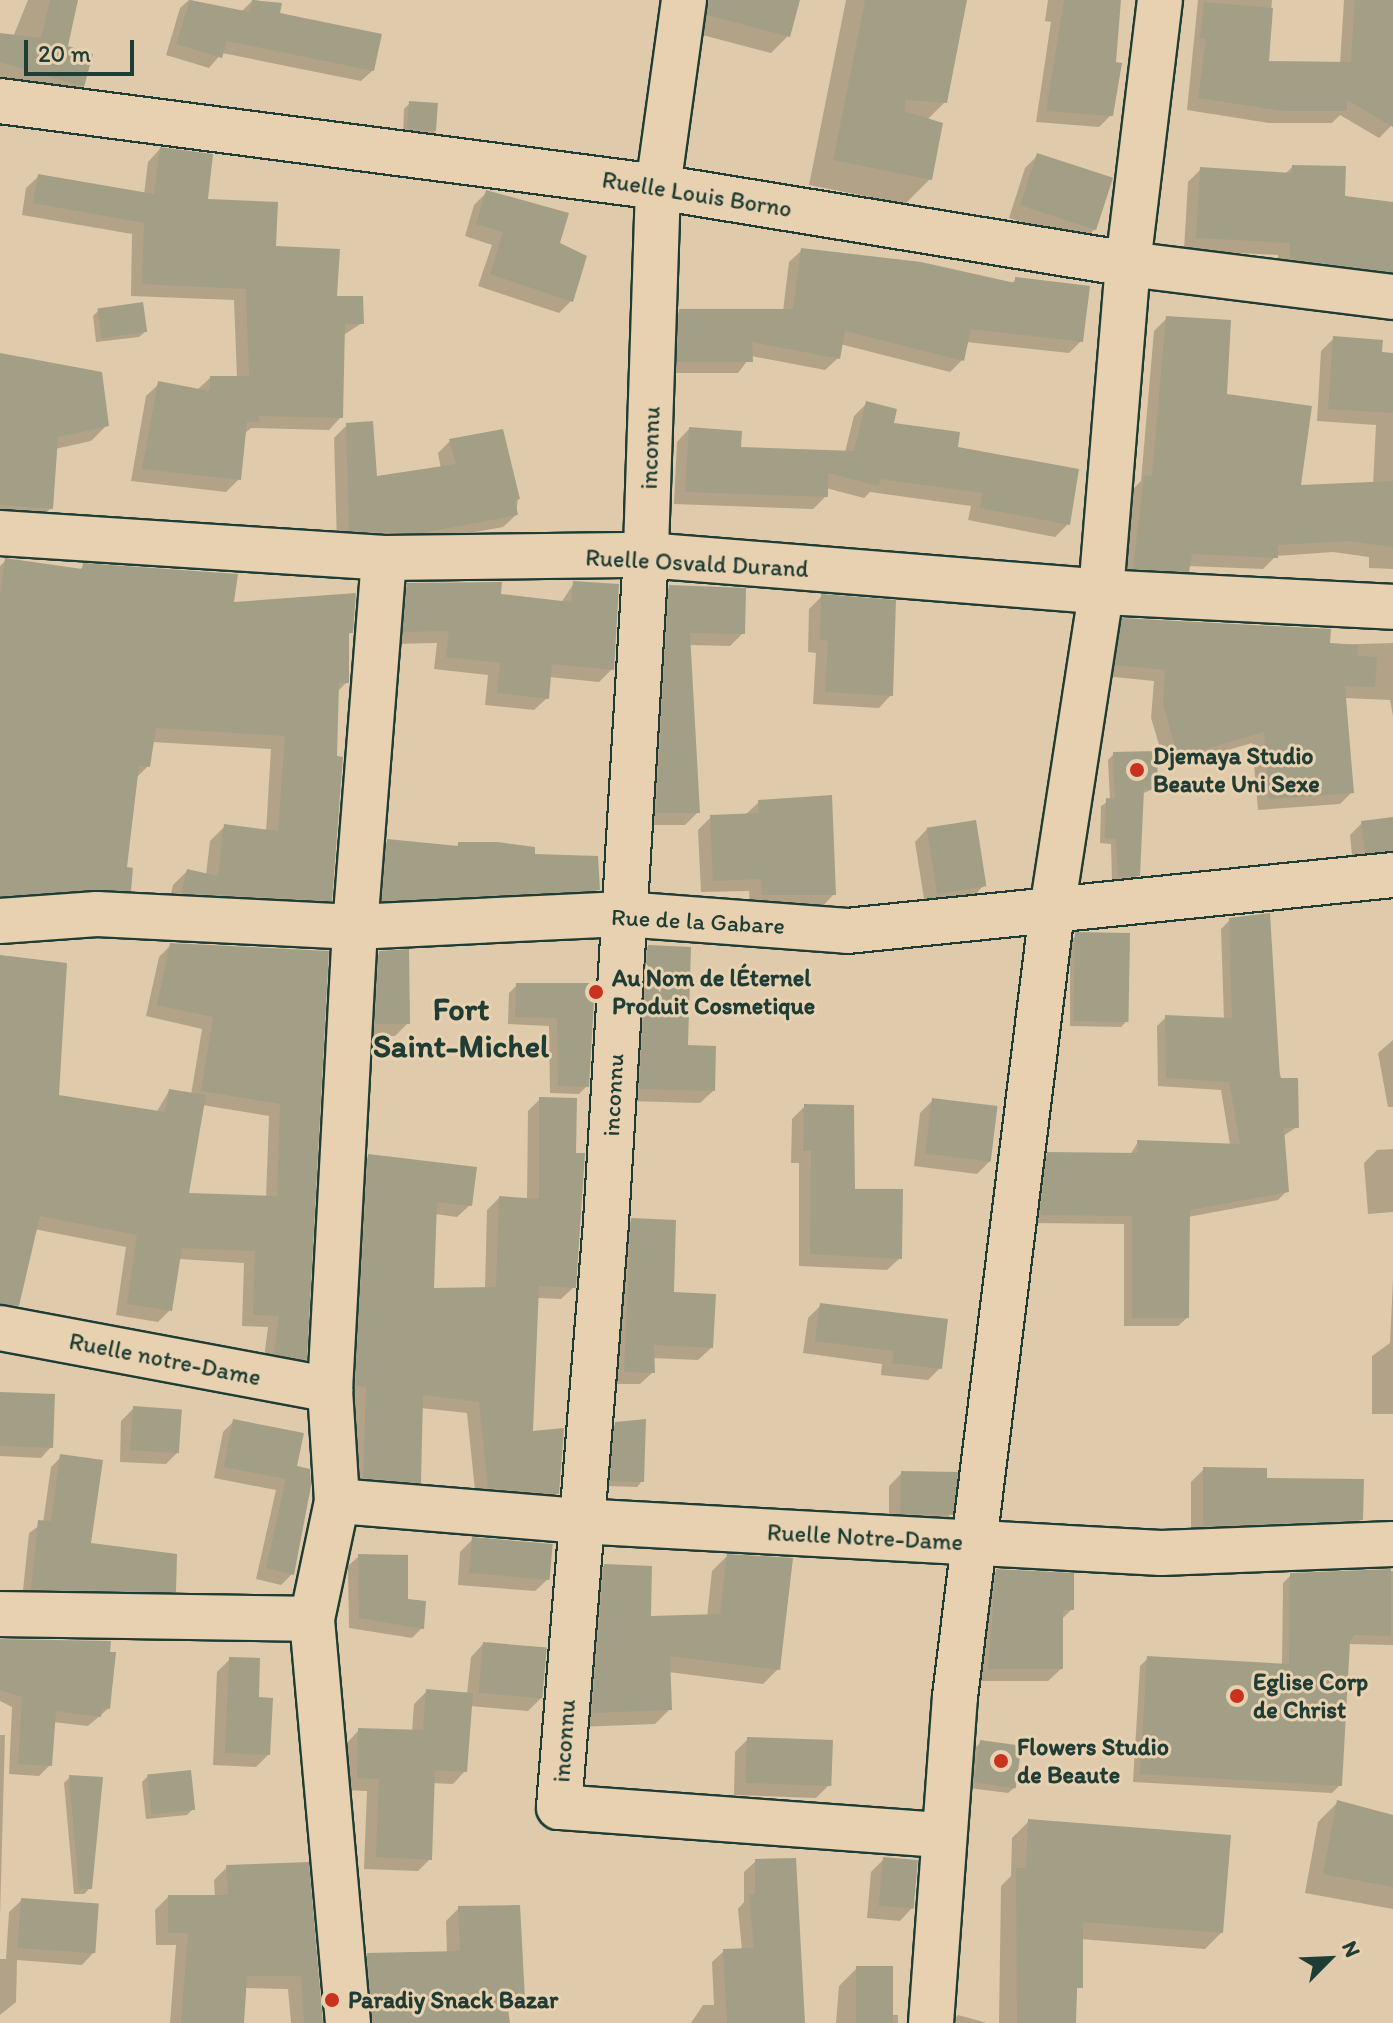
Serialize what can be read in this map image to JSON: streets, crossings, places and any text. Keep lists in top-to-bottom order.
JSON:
{
  "streets": {
    "street": [
      "Ruelle Louis Borno",
      "inconnu",
      "Ruelle Osvald Durand",
      "Rue de la Gabare",
      "Ruelle notre-Dame",
      "Ruelle Notre-Dame"
    ]
  },
  "crossings": [
    ["Ruelle Louis Borno", "inconnu"],
    ["inconnu", "Ruelle Osvald Durand"],
    ["inconnu", "Rue de la Gabare"],
    ["inconnu", "Ruelle Notre-Dame"]
  ],
  "districts": ["Fort Saint-Michel"],
  "places": [
    "Djemaya Studio Beaute Uni Sexe",
    "Au Nom de lÉternel Produit Cosmetique",
    "Eglise Corp de Christ",
    "Flowers Studio de Beaute",
    "Paradiy Snack Bazar"
  ],
  "scale_bar": "20 m",
  "north": "top right"
}
